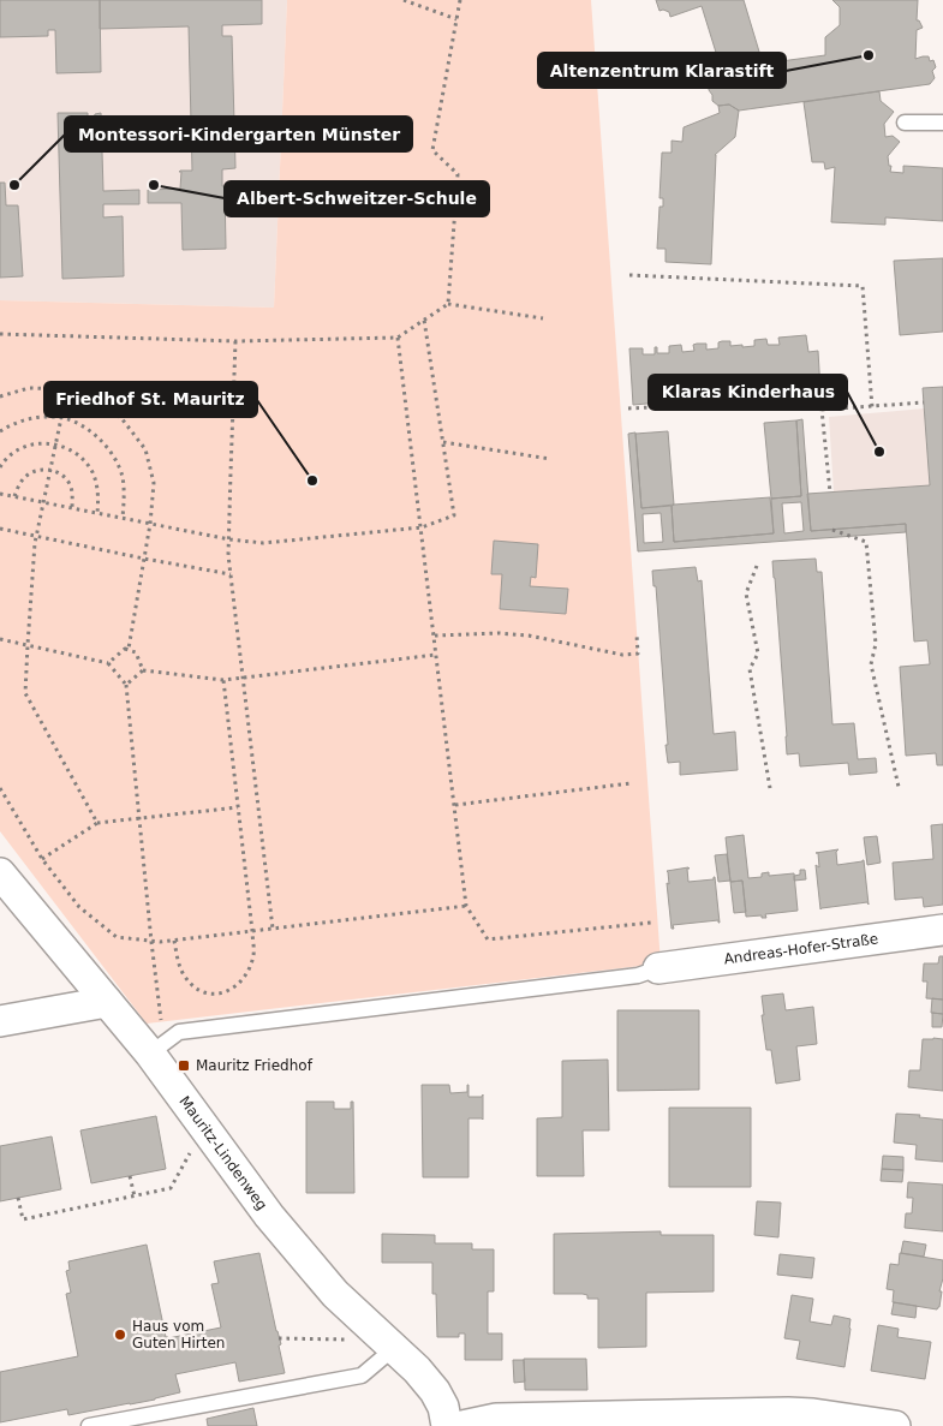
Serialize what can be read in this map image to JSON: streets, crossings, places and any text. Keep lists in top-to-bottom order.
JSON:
{
  "streets": {
    "street": ["Andreas-Hofer-Straße", "Mauritz-Lindenweg"]
  },
  "places": {
    "other": [
      "Altenzentrum Klarastift",
      "Montessori-Kindergarten Münster",
      "Albert-Schweitzer-Schule",
      "Klaras Kinderhaus",
      "Friedhof St. Mauritz",
      "Haus vom Guten Hirten"
    ],
    "transit": ["Mauritz Friedhof"]
  }
}
